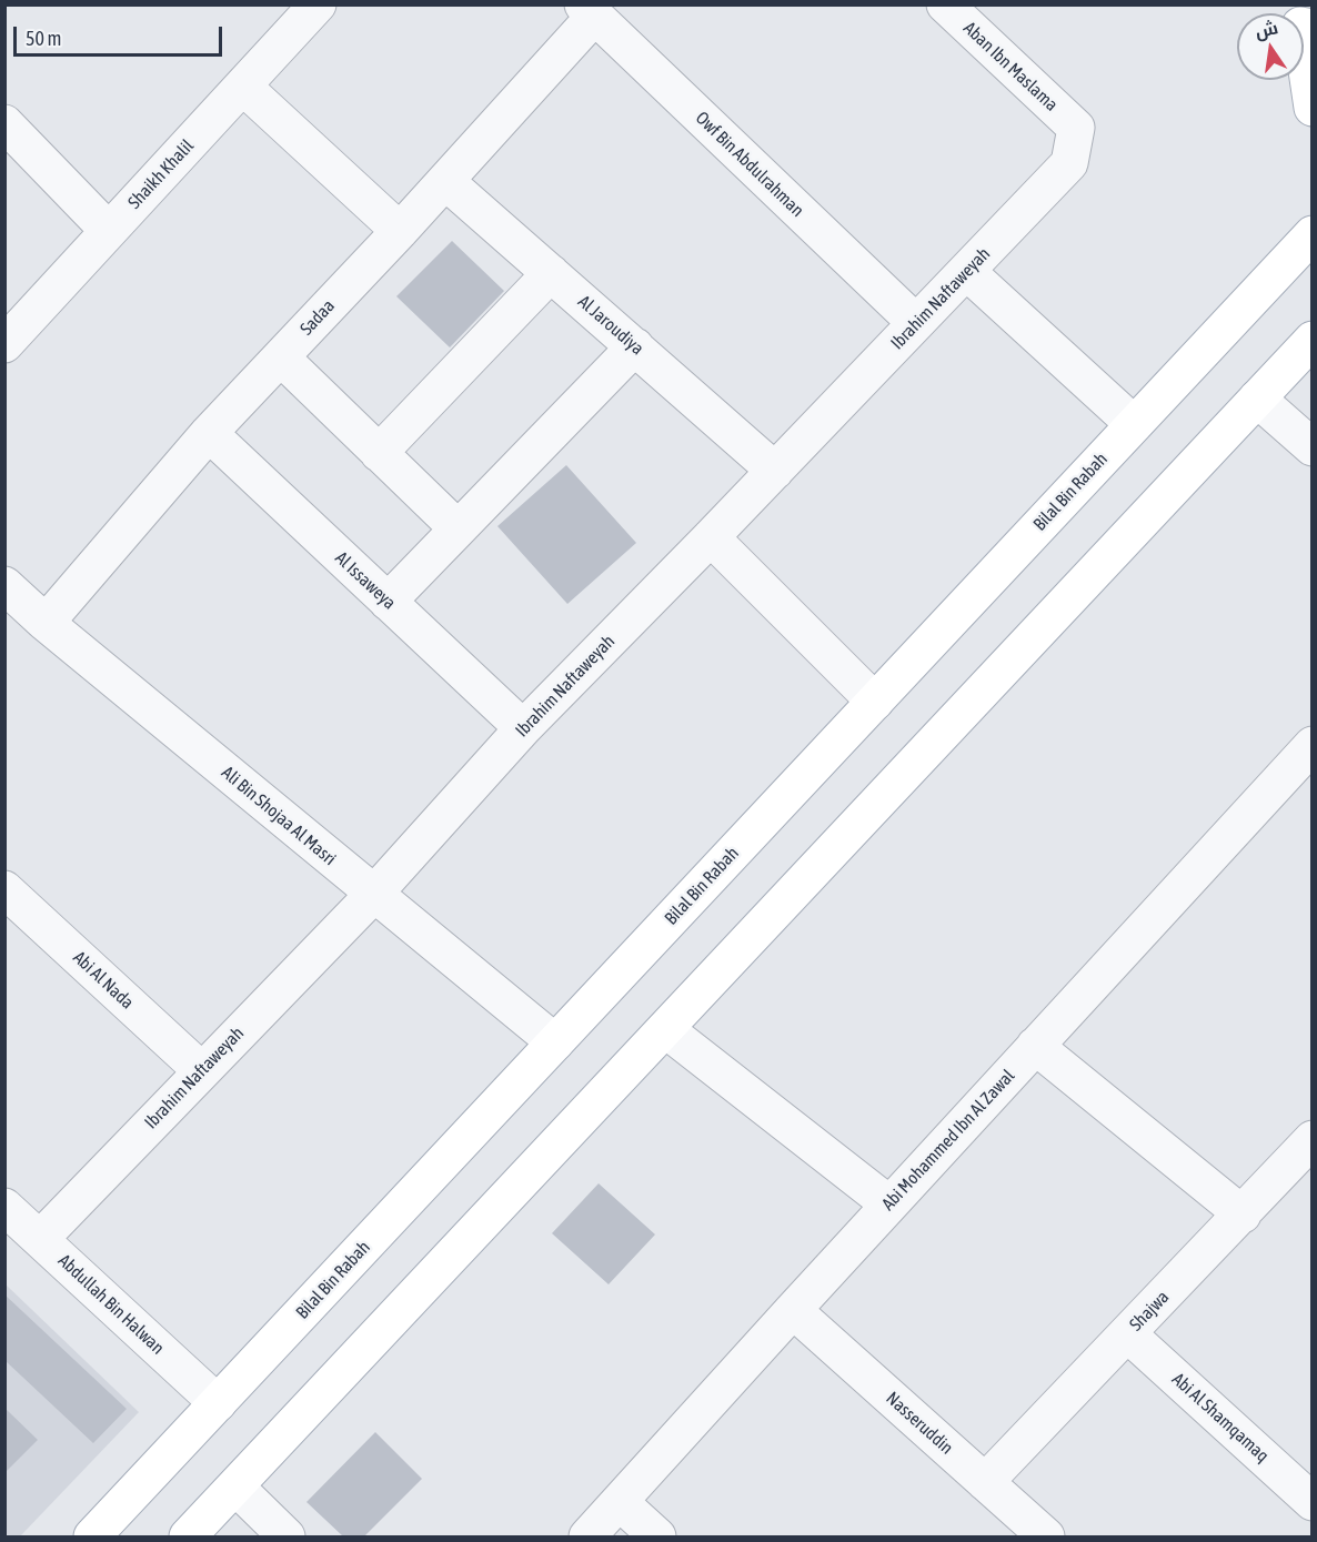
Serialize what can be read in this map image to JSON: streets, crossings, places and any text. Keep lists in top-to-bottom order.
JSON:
{
  "streets": {
    "main road": ["Bilal Bin Rabah"],
    "street": [
      "Aban Ibn Maslama",
      "Owf Bin Abdulrahman",
      "Shaikh Khalil",
      "Ibrahim Naftaweyah",
      "Sadaa",
      "Al Jaroudiya",
      "Al Issaweya",
      "Ali Bin Shojaa Al Masri",
      "Abi Al Nada",
      "Abi Mohammed Ibn Al Zawal",
      "Abdullah Bin Halwan",
      "Shajwa",
      "Abi Al Shamqamaq",
      "Nasseruddin"
    ]
  },
  "crossings": [
    ["Aban Ibn Maslama", "Ibrahim Naftaweyah"],
    ["Owf Bin Abdulrahman", "Ibrahim Naftaweyah"],
    ["Owf Bin Abdulrahman", "Sadaa"],
    ["Ibrahim Naftaweyah", "Al Jaroudiya"],
    ["Ibrahim Naftaweyah", "Al Issaweya"],
    ["Ibrahim Naftaweyah", "Ali Bin Shojaa Al Masri"],
    ["Ibrahim Naftaweyah", "Abi Al Nada"],
    ["Ibrahim Naftaweyah", "Abdullah Bin Halwan"],
    ["Sadaa", "Al Jaroudiya"],
    ["Sadaa", "Al Issaweya"],
    ["Sadaa", "Ali Bin Shojaa Al Masri"],
    ["Bilal Bin Rabah", "Ali Bin Shojaa Al Masri"],
    ["Bilal Bin Rabah", "Abdullah Bin Halwan"],
    ["Abi Mohammed Ibn Al Zawal", "Nasseruddin"],
    ["Shajwa", "Abi Al Shamqamaq"],
    ["Shajwa", "Nasseruddin"]
  ],
  "scale_bar": "50 m",
  "north": "top"
}
